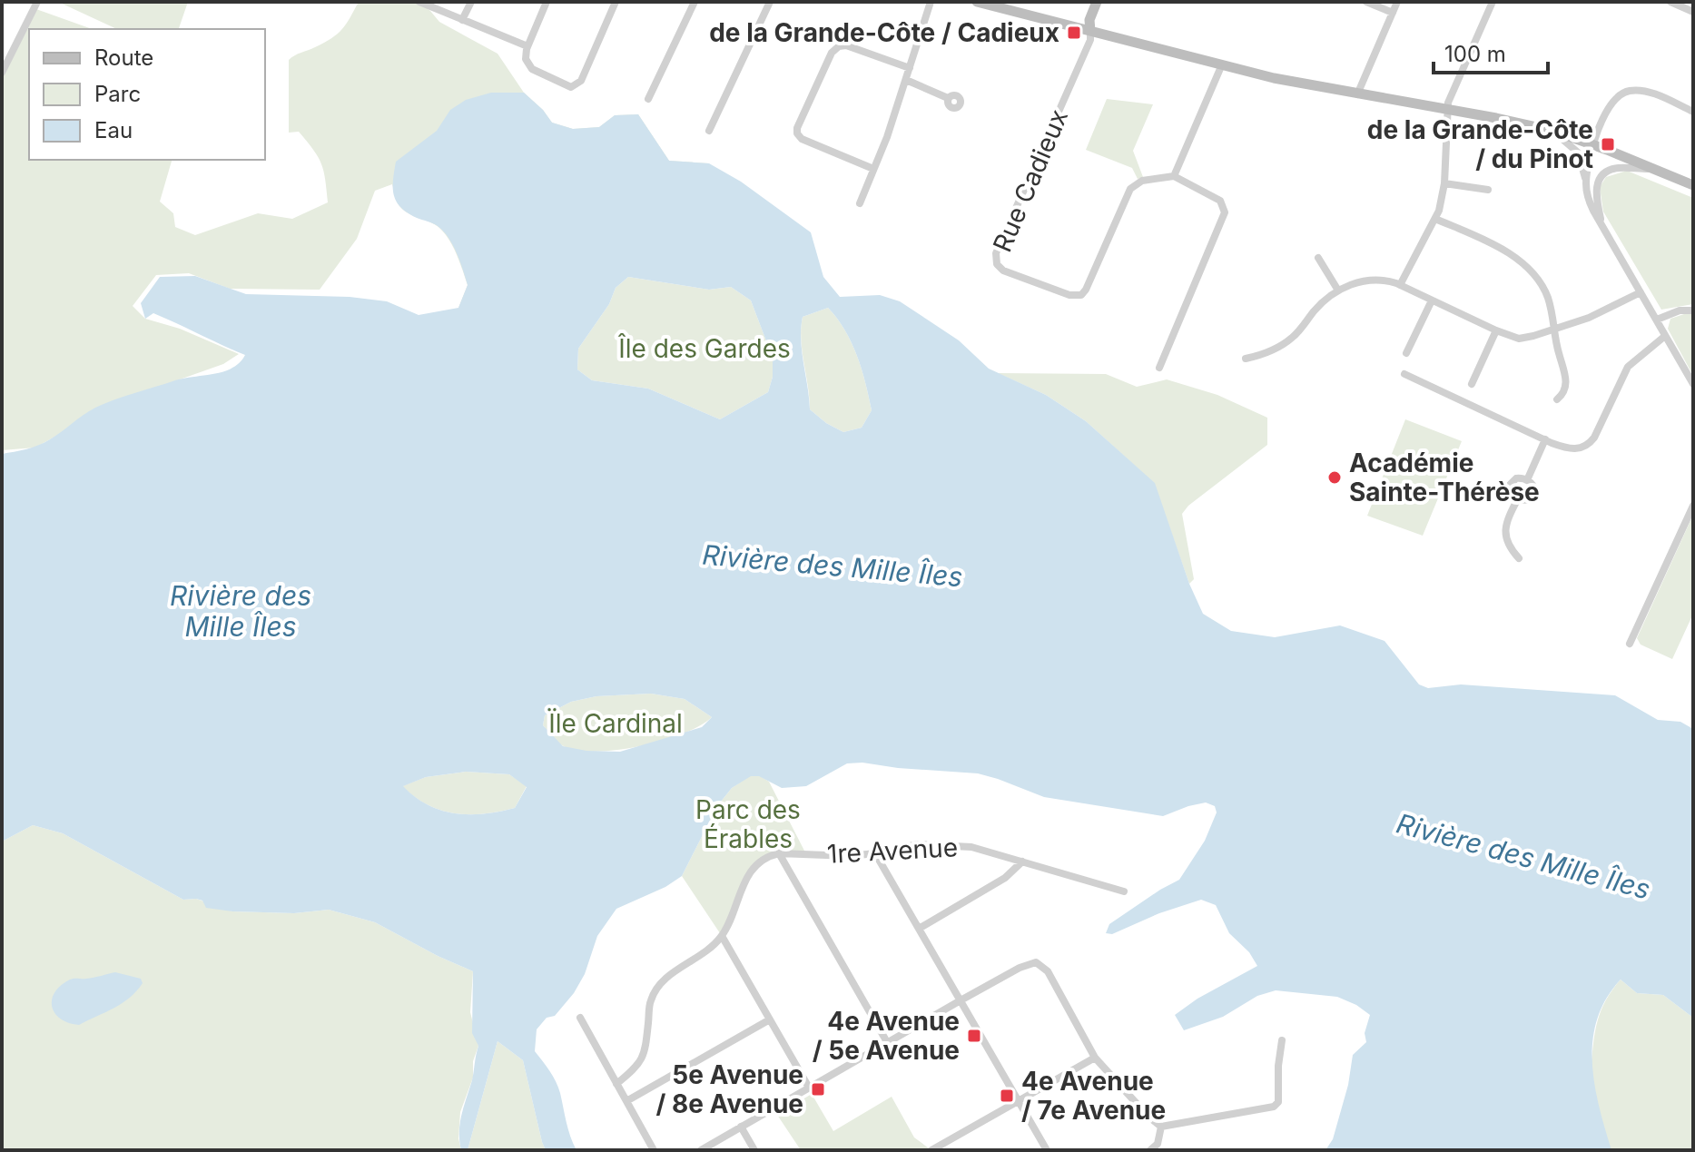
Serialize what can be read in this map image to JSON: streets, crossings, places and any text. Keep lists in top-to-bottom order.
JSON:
{
  "streets": {
    "street": ["Rue Cadieux", "1re Avenue"]
  },
  "water": ["Rivière des Mille Îles"],
  "parks": ["Île des Gardes", "Ïle Cardinal", "Parc des Érables"],
  "places": {
    "transit": [
      "de la Grande-Côte / Cadieux",
      "de la Grande-Côte / du Pinot",
      "4e Avenue / 5e Avenue",
      "5e Avenue / 8e Avenue",
      "4e Avenue / 7e Avenue"
    ],
    "other": ["Académie Sainte-Thérèse"]
  },
  "legend": ["Route", "Parc", "Eau"],
  "scale_bar": "100 m"
}
